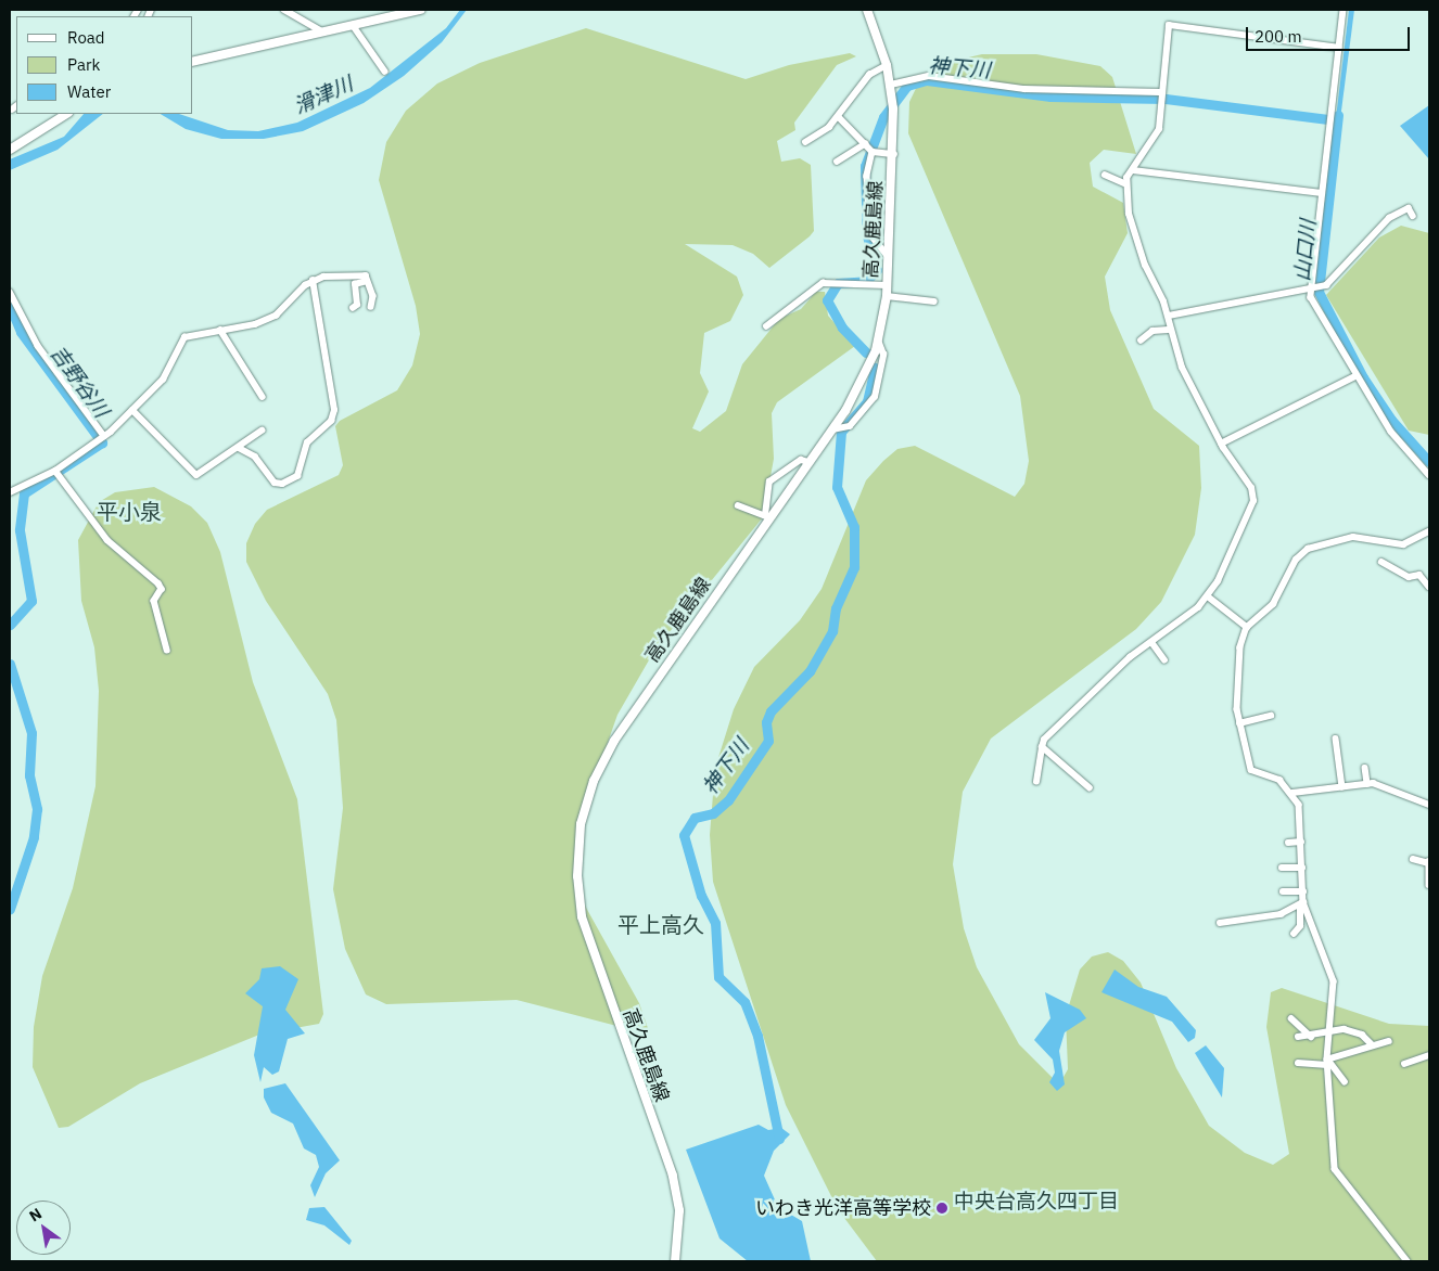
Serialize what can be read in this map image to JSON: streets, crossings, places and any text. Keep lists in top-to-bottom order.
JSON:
{
  "streets": {
    "main road": ["高久鹿島線"]
  },
  "districts": ["平小泉", "平上高久", "中央台高久四丁目"],
  "water": [
    "神下川",
    "滑津川",
    "山口川",
    "吉野谷川"
  ],
  "places": ["いわき光洋高等学校"],
  "legend": ["Road", "Park", "Water"],
  "scale_bar": "200 m",
  "north": "top left"
}
